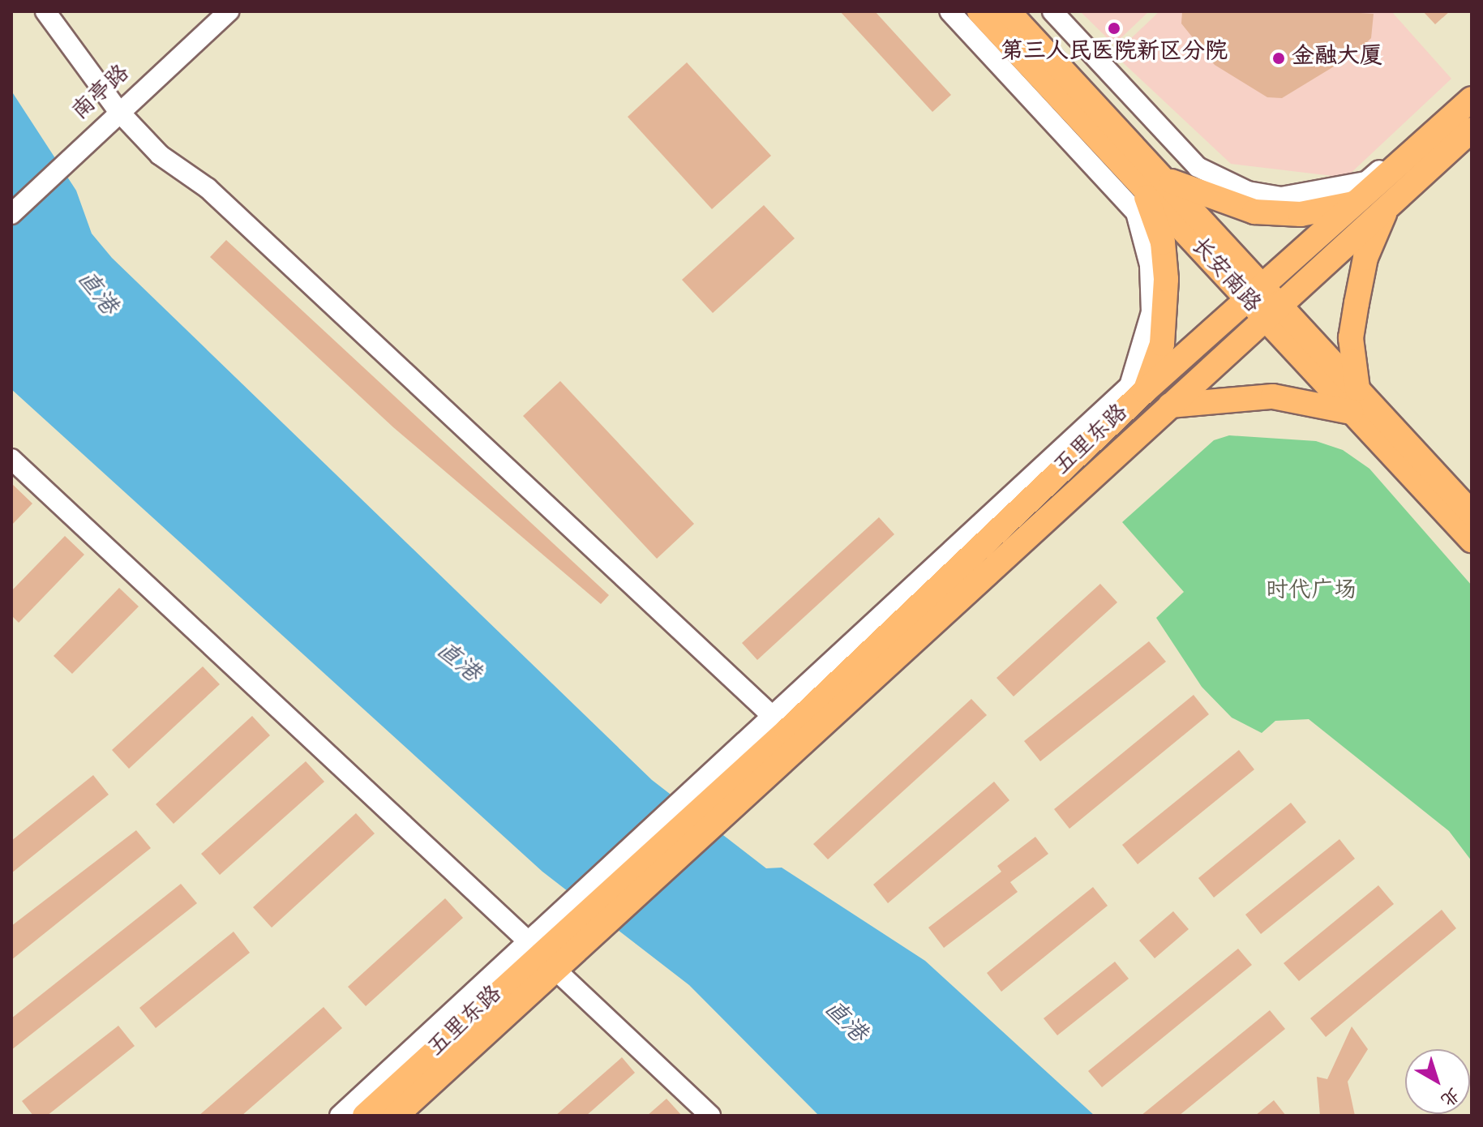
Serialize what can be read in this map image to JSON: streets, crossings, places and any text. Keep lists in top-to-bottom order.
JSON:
{
  "streets": {
    "main road": ["长安南路", "五里东路"],
    "street": ["南亭路"]
  },
  "crossings": [
    ["长安南路", "五里东路"]
  ],
  "water": ["直港"],
  "parks": ["时代广场"],
  "places": ["第三人民医院新区分院", "金融大厦"],
  "north": "bottom right"
}
